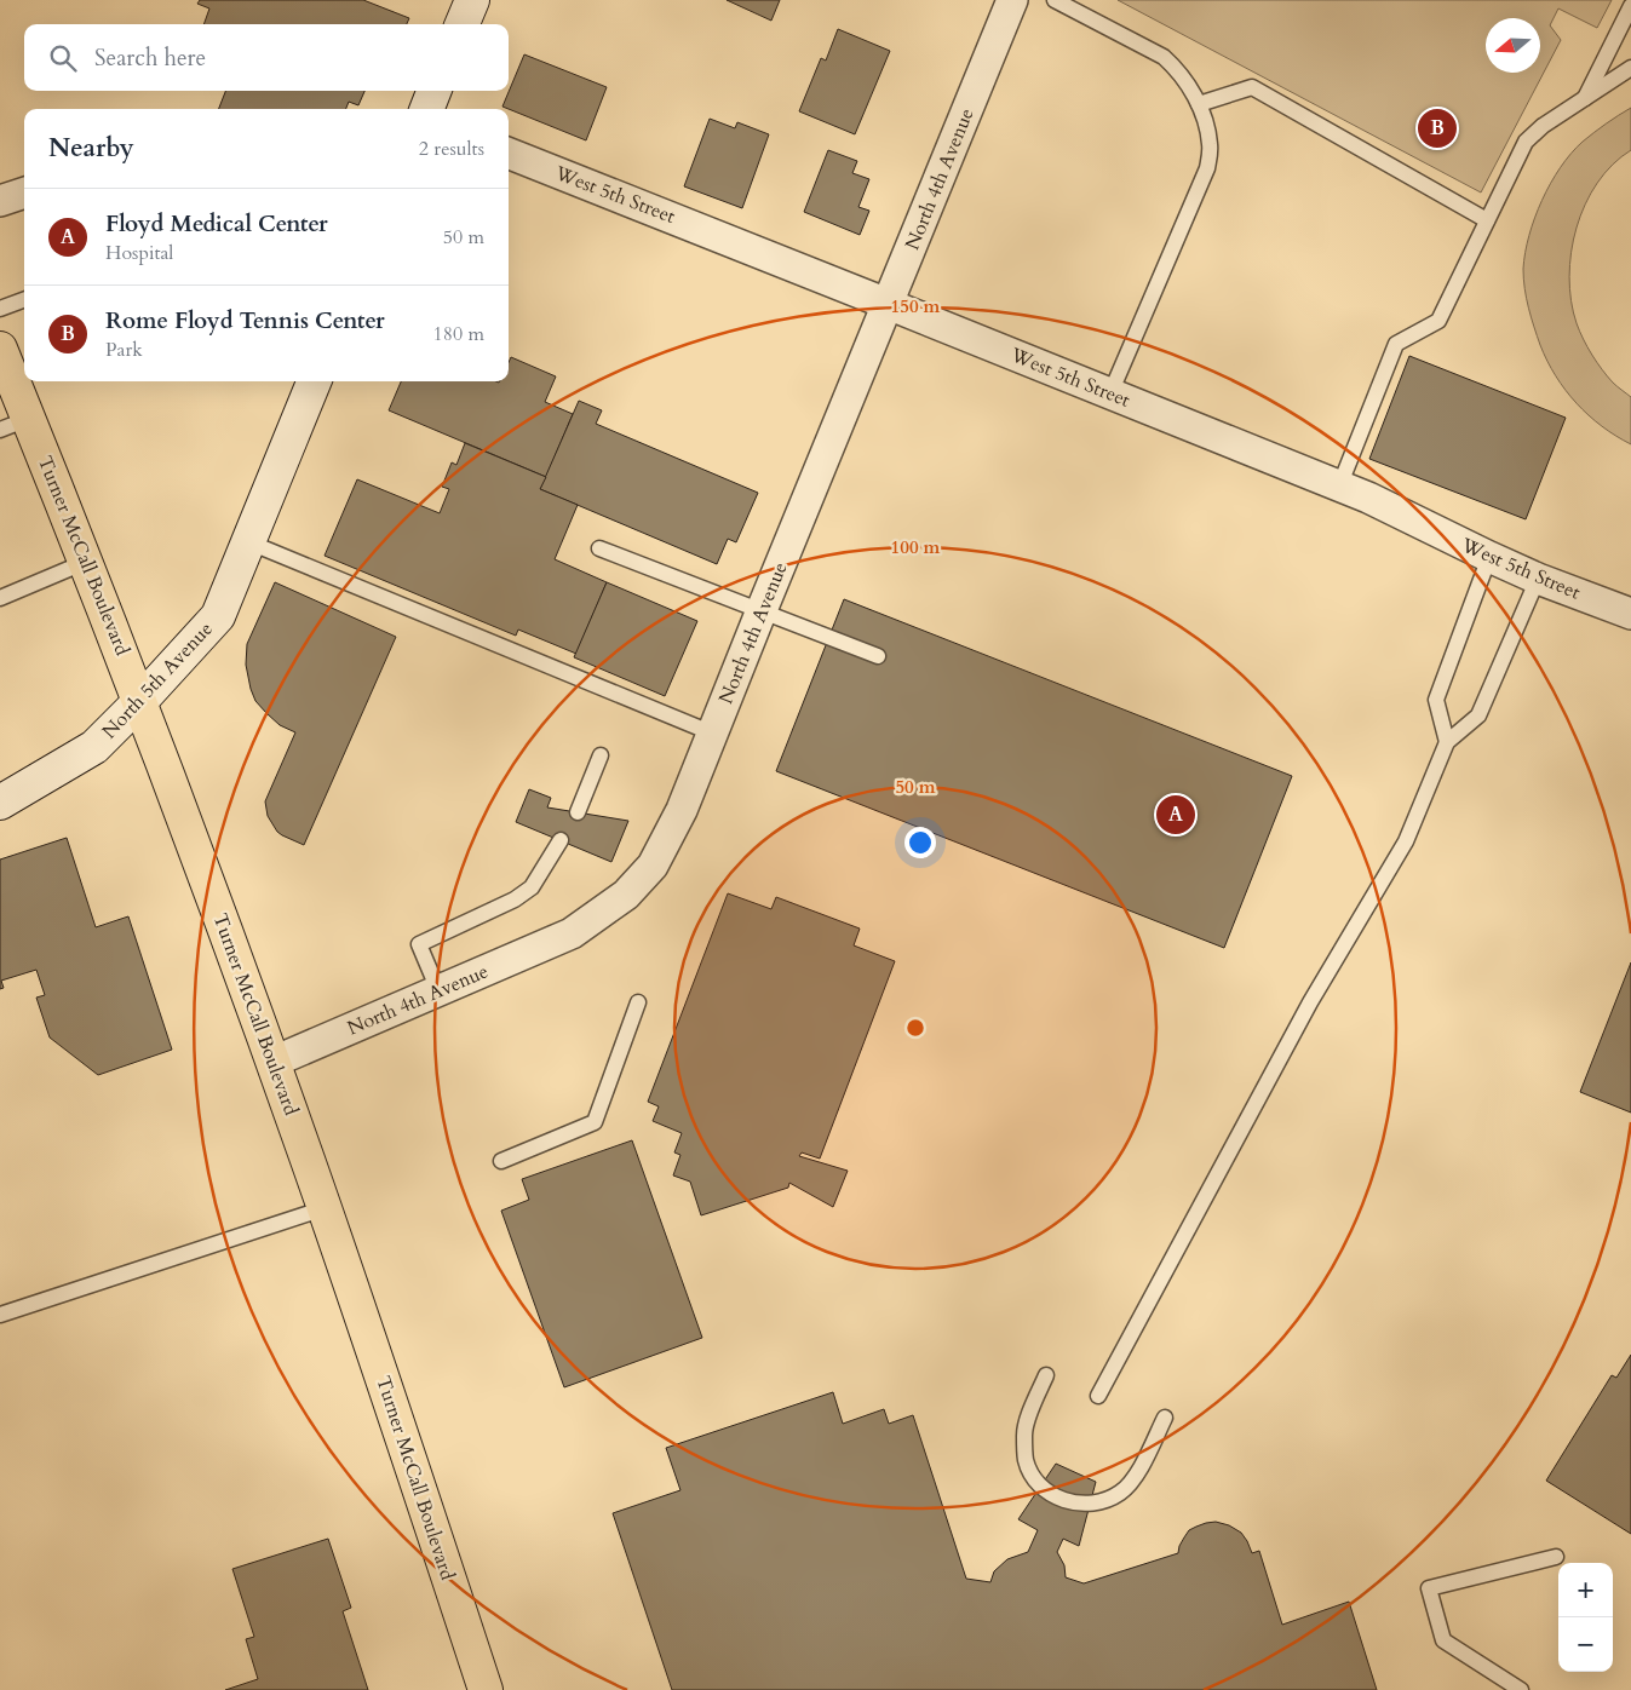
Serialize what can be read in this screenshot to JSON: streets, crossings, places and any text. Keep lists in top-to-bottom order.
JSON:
{
  "streets": {
    "main road": ["Turner McCall Boulevard"],
    "street": ["North 4th Avenue", "West 5th Street", "North 5th Avenue"]
  },
  "crossings": [
    ["North 4th Avenue", "West 5th Street"],
    ["North 4th Avenue", "Turner McCall Boulevard"],
    ["Turner McCall Boulevard", "North 5th Avenue"]
  ],
  "north": "left",
  "page": {
    "search": "Search here",
    "pins": ["B", "A"],
    "heading": ["Nearby", "2 results"],
    "list": [
      {
        "mark": "A",
        "name": "Floyd Medical Center",
        "note": "Hospital",
        "value": "50 m"
      },
      {
        "mark": "B",
        "name": "Rome Floyd Tennis Center",
        "note": "Park",
        "value": "180 m"
      }
    ],
    "map_buttons": ["+", "−"]
  },
  "rings": ["150 m", "100 m", "50 m"]
}
